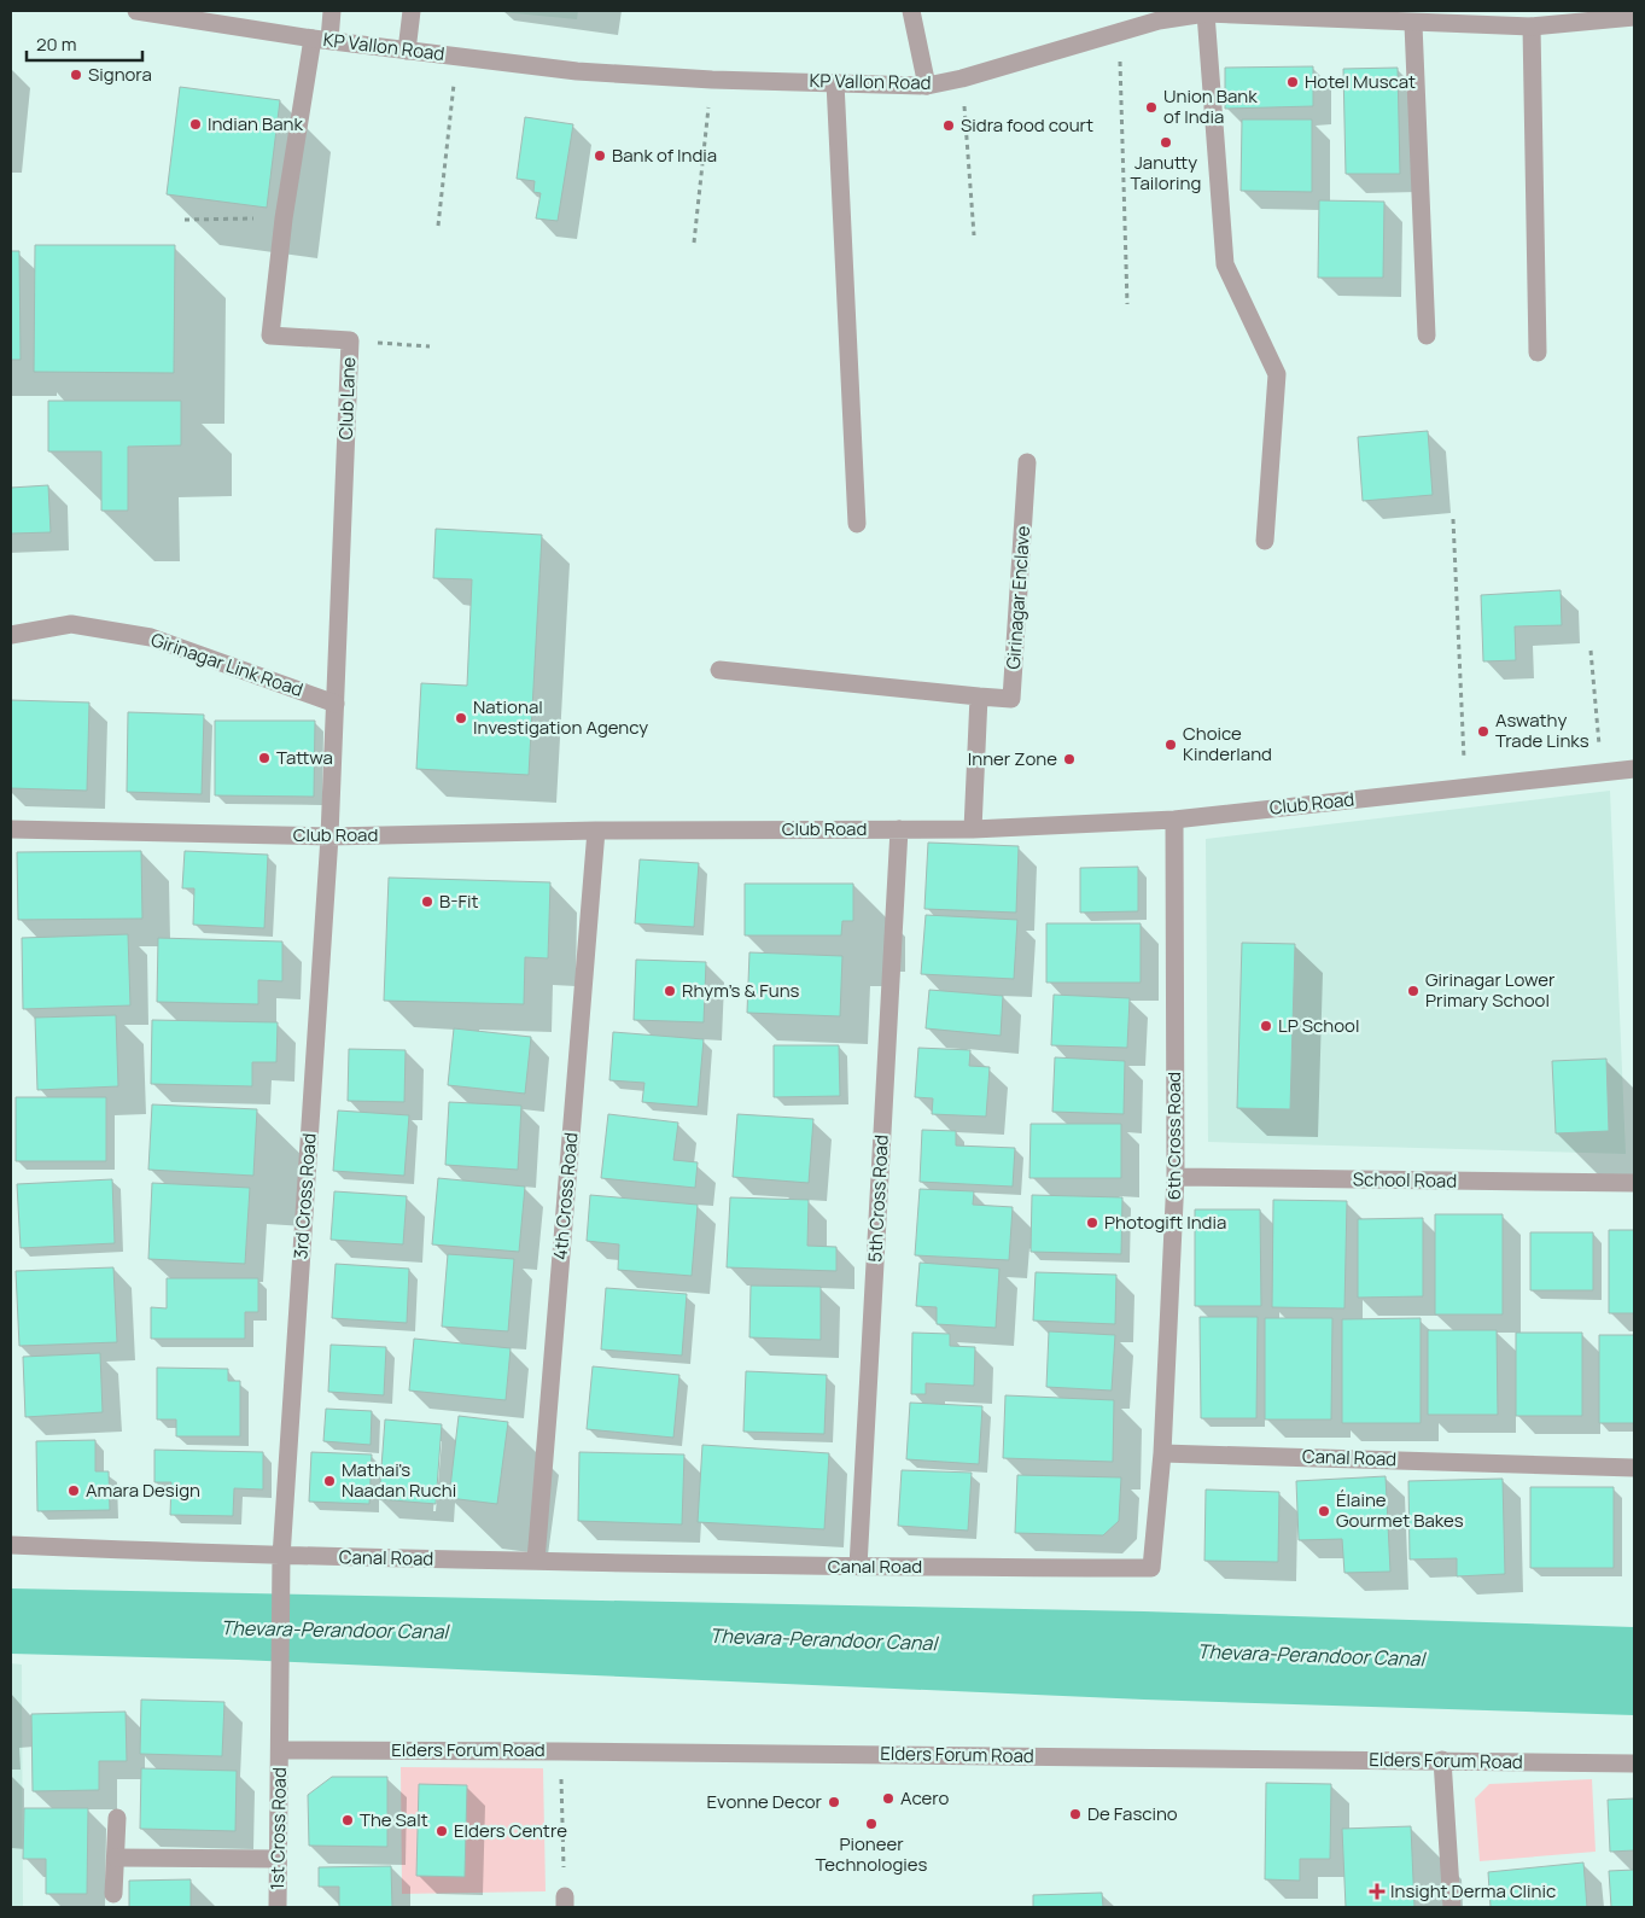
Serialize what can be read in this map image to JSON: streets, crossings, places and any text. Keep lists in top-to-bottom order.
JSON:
{
  "streets": {
    "street": [
      "KP Vallon Road",
      "Club Lane",
      "Girinagar Enclave",
      "Girinagar Link Road",
      "Club Road",
      "6th Cross Road",
      "School Road",
      "3rd Cross Road",
      "4th Cross Road",
      "5th Cross Road",
      "Canal Road",
      "Elders Forum Road",
      "1st Cross Road"
    ]
  },
  "crossings": [
    ["KP Vallon Road", "Club Lane"],
    ["Club Lane", "Girinagar Link Road"],
    ["Club Lane", "Club Road"],
    ["Club Lane", "3rd Cross Road"],
    ["Club Road", "6th Cross Road"],
    ["Club Road", "3rd Cross Road"],
    ["Club Road", "4th Cross Road"],
    ["Club Road", "5th Cross Road"],
    ["6th Cross Road", "School Road"],
    ["6th Cross Road", "Canal Road"],
    ["3rd Cross Road", "Canal Road"],
    ["3rd Cross Road", "Elders Forum Road"],
    ["3rd Cross Road", "1st Cross Road"],
    ["4th Cross Road", "Canal Road"],
    ["5th Cross Road", "Canal Road"],
    ["Elders Forum Road", "1st Cross Road"]
  ],
  "water": ["Thevara-Perandoor Canal"],
  "places": {
    "other": [
      "Signora",
      "Hotel Muscat",
      "Union Bank of India",
      "Indian Bank",
      "Sidra food court",
      "Janutty Tailoring",
      "Bank of India",
      "National Investigation Agency",
      "Aswathy Trade Links",
      "Choice Kinderland",
      "Tattwa",
      "Inner Zone",
      "B-Fit",
      "Rhym's & Funs",
      "Girinagar Lower Primary School",
      "LP School",
      "Photogift India",
      "Mathai's Naadan Ruchi",
      "Amara Design",
      "Élaine Gourmet Bakes",
      "Acero",
      "Evonne Decor",
      "De Fascino",
      "The Salt",
      "Pioneer Technologies",
      "Elders Centre"
    ],
    "health": ["Insight Derma Clinic"]
  },
  "scale_bar": "20 m"
}
